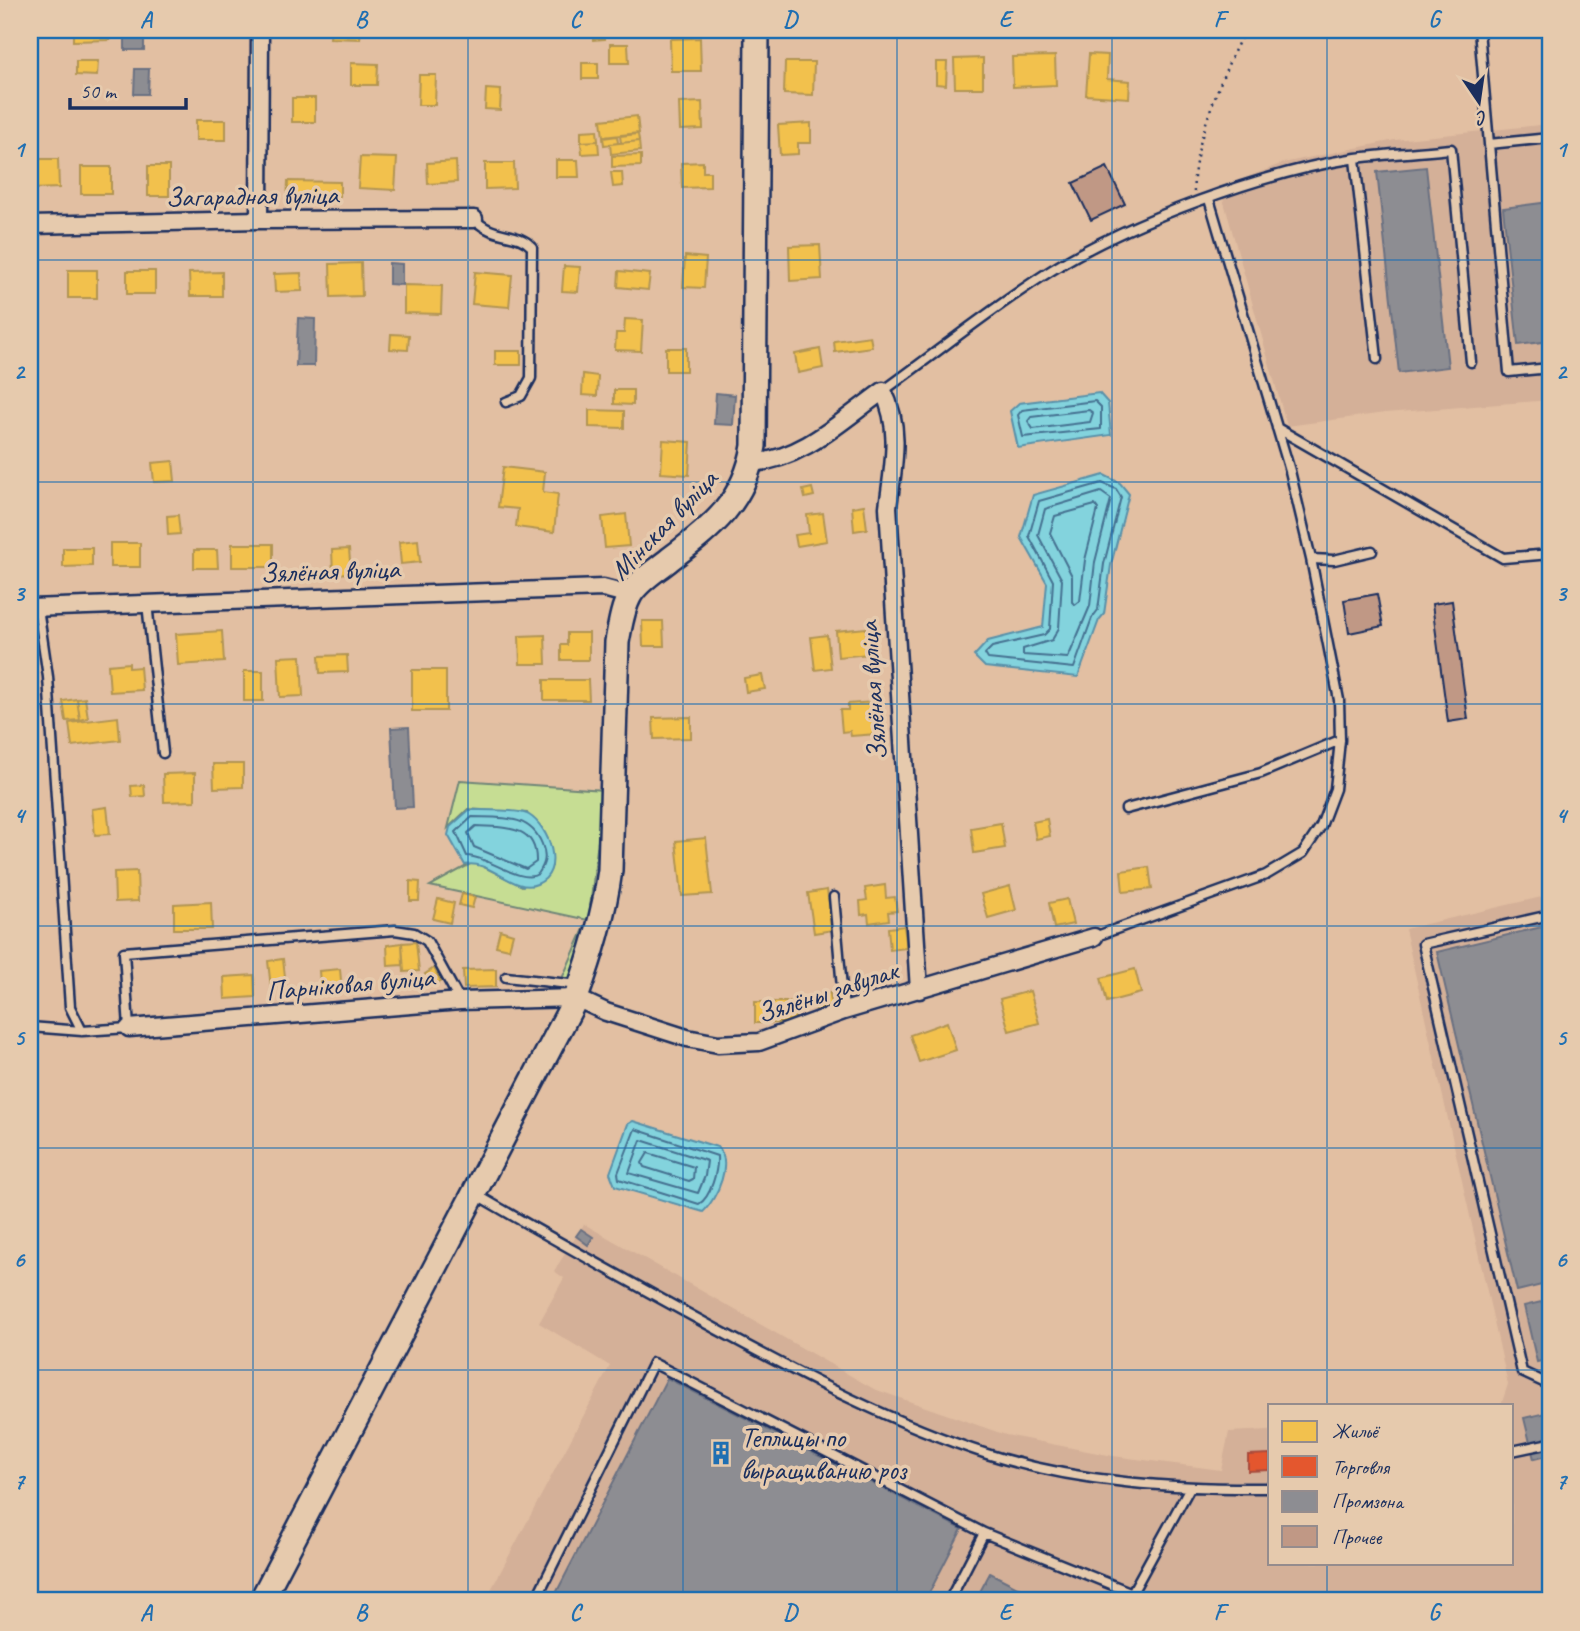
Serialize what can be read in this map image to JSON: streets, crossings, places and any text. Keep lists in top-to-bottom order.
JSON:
{
  "streets": {
    "street": [
      "Загарадная вуліца",
      "Мінская вуліца",
      "Зялёная вуліца",
      "Парніковая вуліца",
      "Зялёны завулак"
    ]
  },
  "crossings": [
    ["Мінская вуліца", "Зялёная вуліца"],
    ["Мінская вуліца", "Парніковая вуліца"],
    ["Мінская вуліца", "Зялёны завулак"],
    ["Зялёная вуліца", "Зялёны завулак"],
    ["Парніковая вуліца", "Зялёны завулак"]
  ],
  "places": {
    "building": ["Теплицы по выращиванию роз"]
  },
  "legend": [
    "Жильё",
    "Торговля",
    "Промзона",
    "Прочее"
  ],
  "scale_bar": "50 m",
  "north": "bottom",
  "grid": {
    "columns": [
      "A",
      "B",
      "C",
      "D",
      "E",
      "F",
      "G"
    ],
    "rows": [
      "1",
      "2",
      "3",
      "4",
      "5",
      "6",
      "7"
    ]
  }
}
